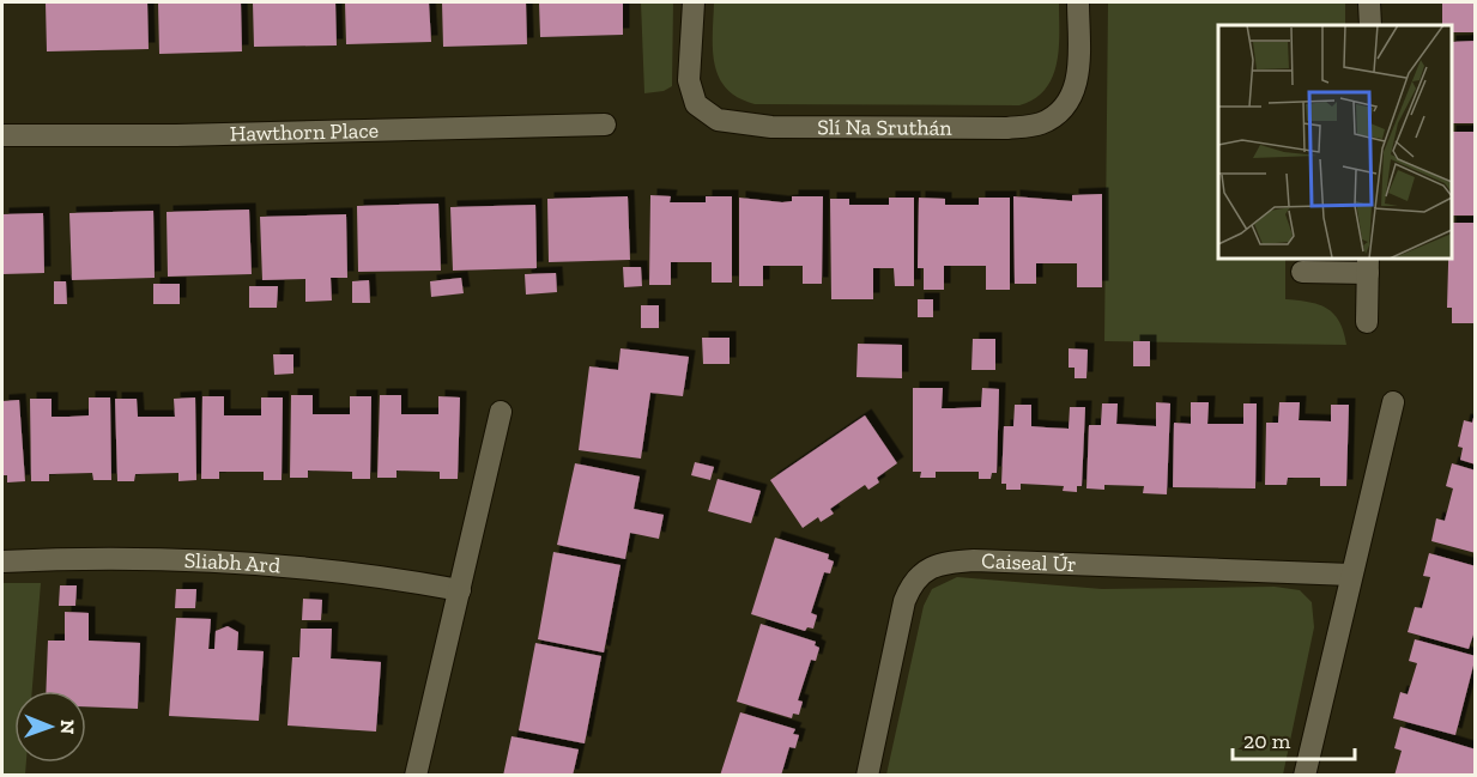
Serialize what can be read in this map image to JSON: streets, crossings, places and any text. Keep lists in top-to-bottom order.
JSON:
{
  "streets": {
    "street": [
      "Slí Na Sruthán",
      "Hawthorn Place",
      "Caiseal Úr",
      "Sliabh Ard"
    ]
  },
  "scale_bar": "20 m",
  "north": "right"
}
